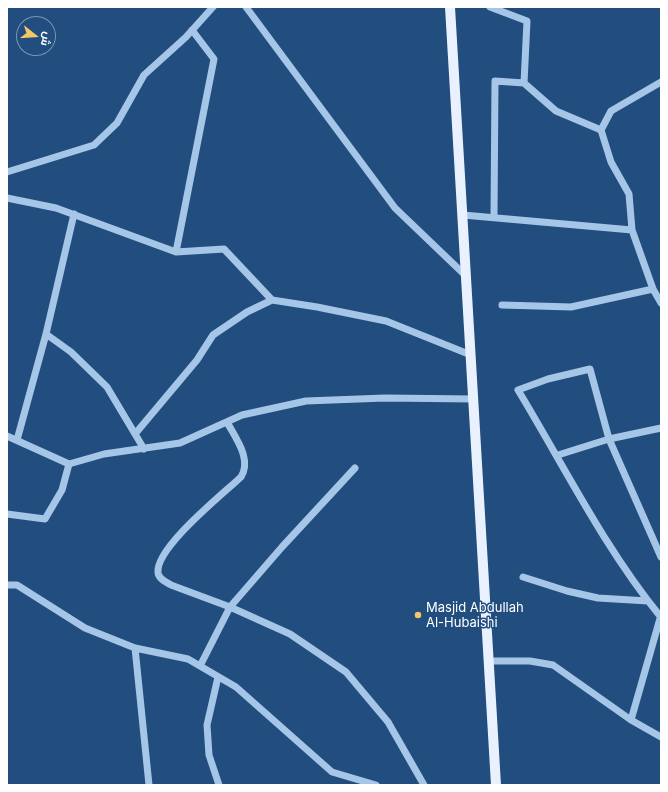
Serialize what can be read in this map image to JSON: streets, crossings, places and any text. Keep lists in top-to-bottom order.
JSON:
{
  "places": ["Masjid Abdullah Al-Hubaishi"],
  "north": "right"
}
